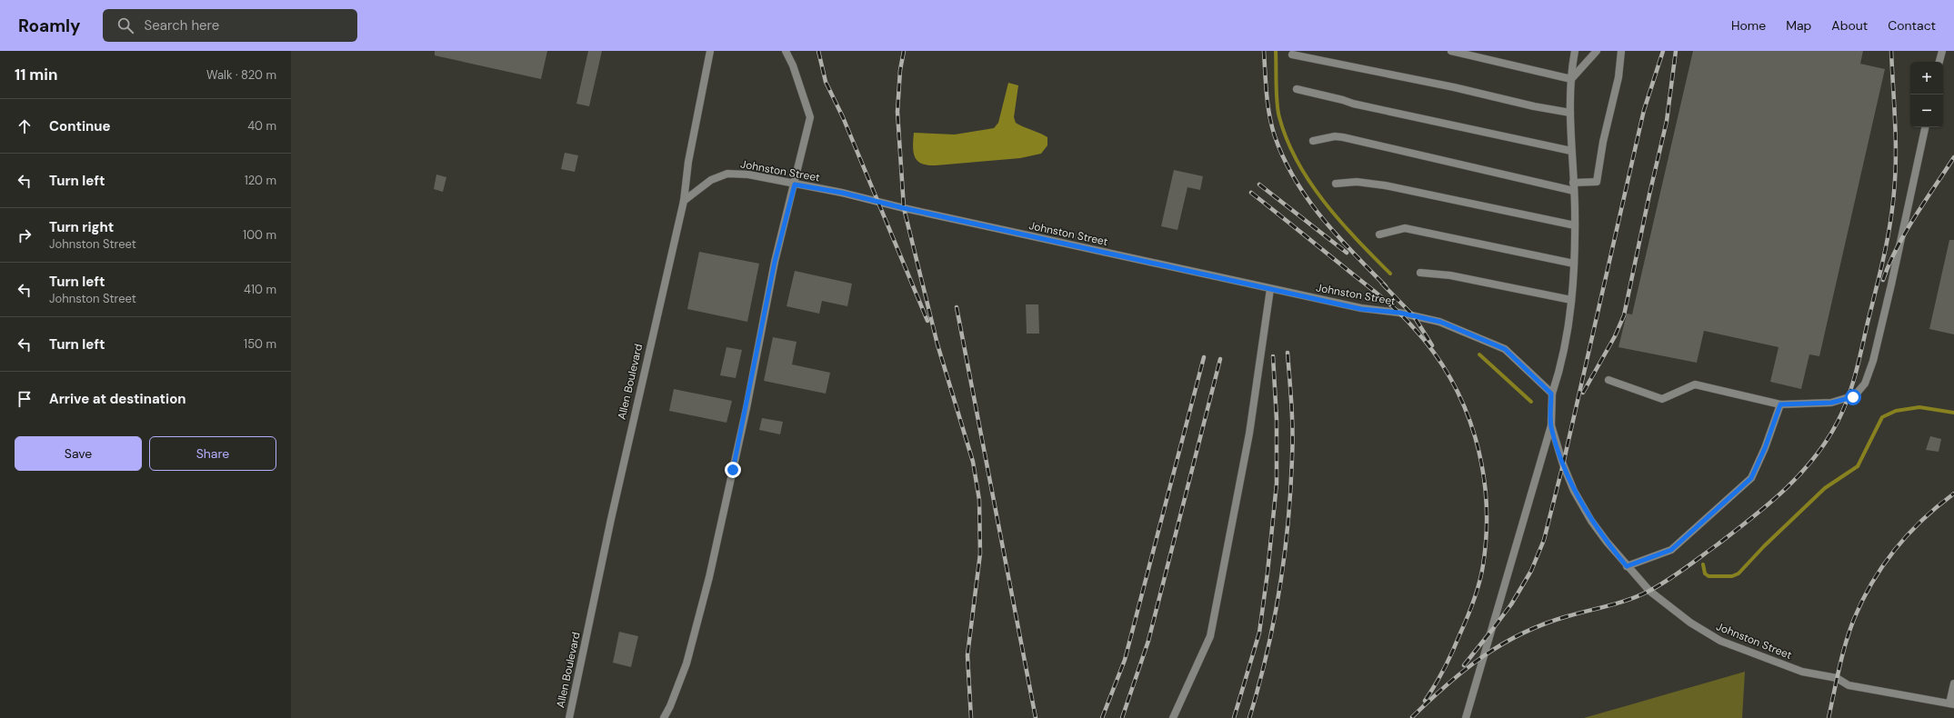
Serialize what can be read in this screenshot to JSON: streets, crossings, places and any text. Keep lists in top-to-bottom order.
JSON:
{
  "streets": {
    "street": ["Johnston Street", "Allen Boulevard"]
  },
  "crossings": [
    ["Johnston Street", "Allen Boulevard"]
  ],
  "page": {
    "header": "Roamly",
    "search": "Search here",
    "nav": [
      "Home",
      "Map",
      "About",
      "Contact"
    ],
    "heading": ["11 min", "Walk · 820 m"],
    "map_buttons": ["+", "−"],
    "list": [
      ["Continue", "40 m"],
      ["Turn left", "120 m"],
      ["Turn right", "Johnston Street", "100 m"],
      ["Turn left", "Johnston Street", "410 m"],
      ["Turn left", "150 m"],
      "Arrive at destination"
    ],
    "buttons": ["Save", "Share"]
  }
}
